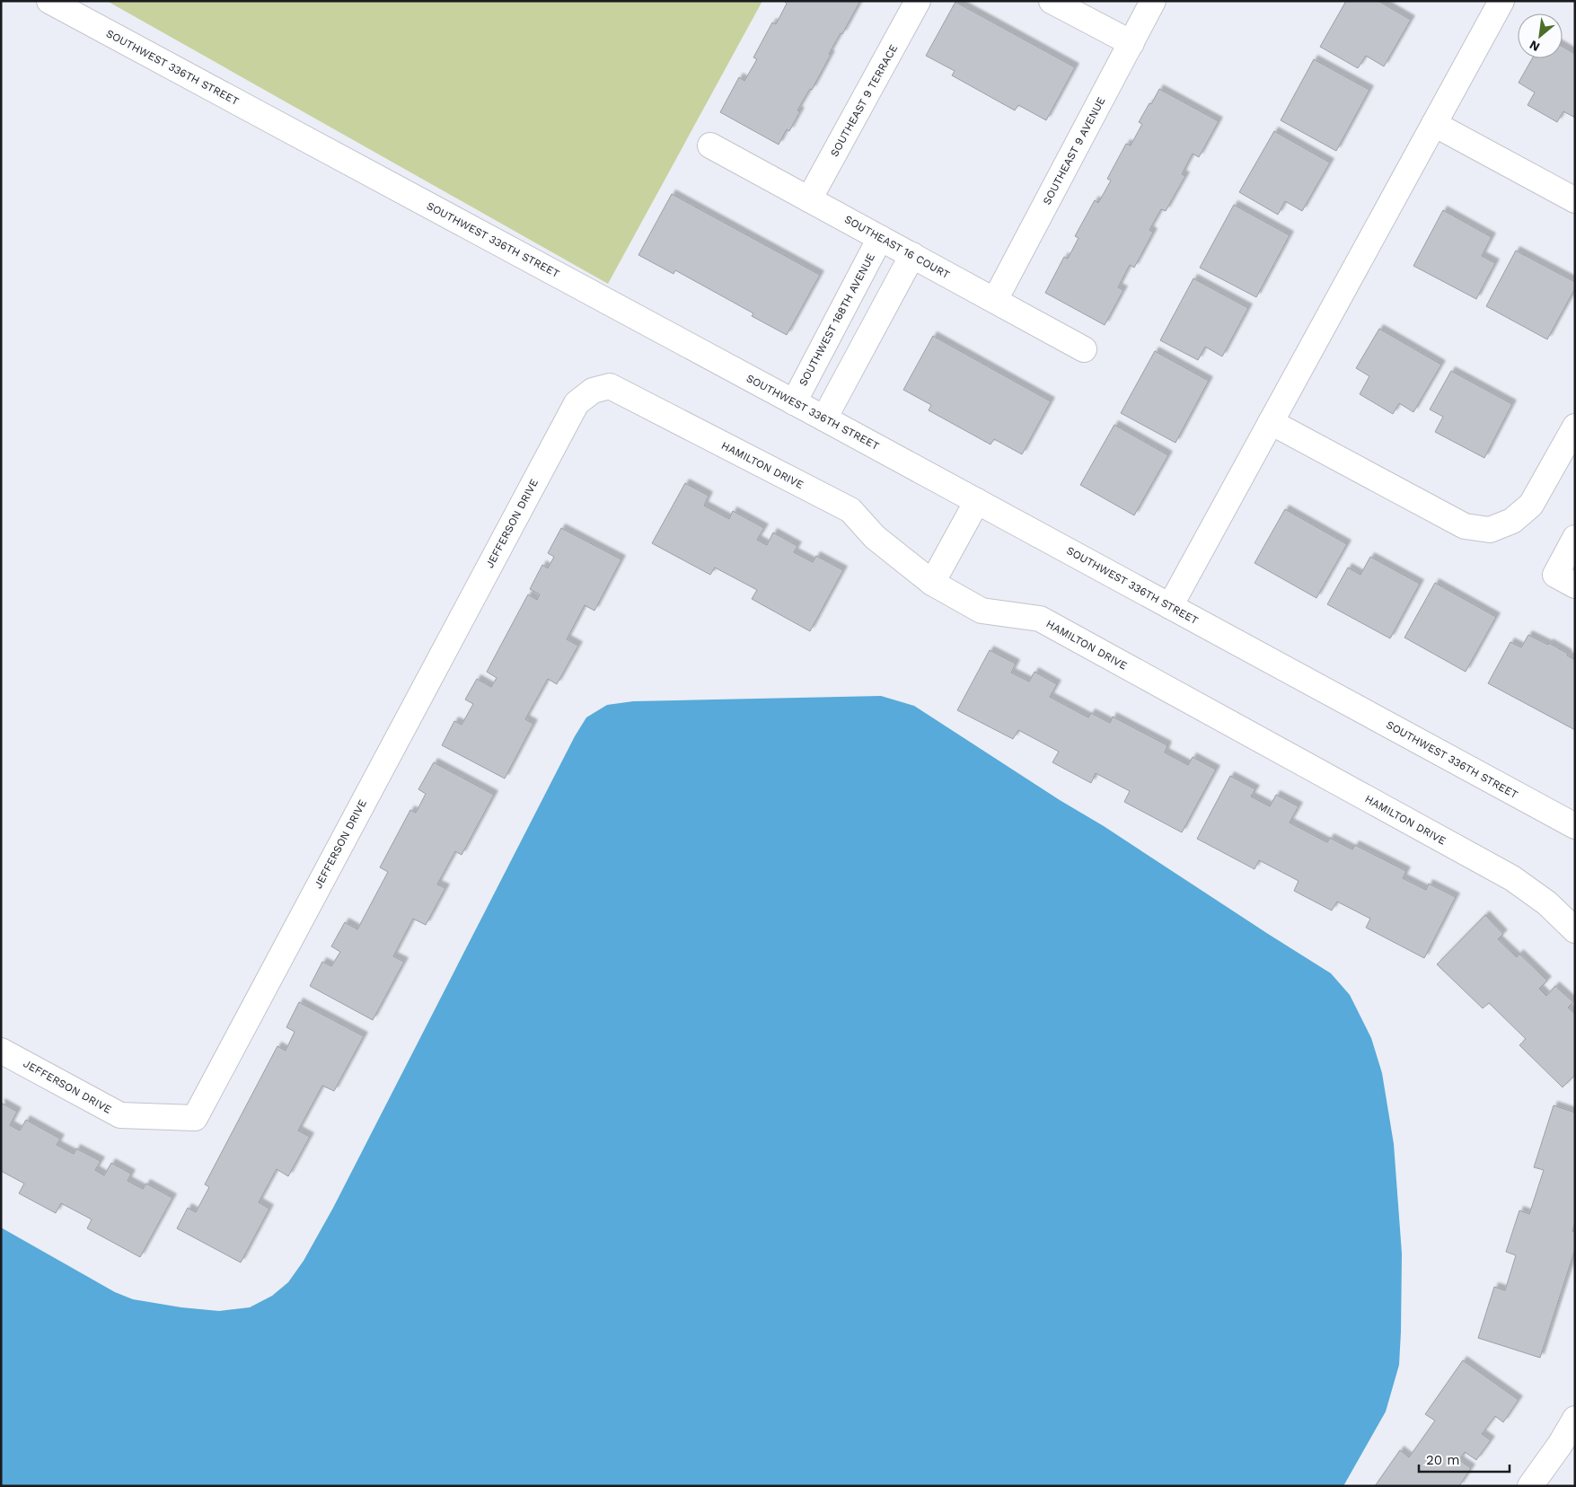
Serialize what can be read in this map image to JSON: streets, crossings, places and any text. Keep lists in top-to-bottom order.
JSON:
{
  "streets": {
    "street": [
      "SOUTHWEST 336TH STREET",
      "SOUTHEAST 9 TERRACE",
      "SOUTHEAST 9 AVENUE",
      "SOUTHEAST 16 COURT",
      "SOUTHWEST 168TH AVENUE",
      "HAMILTON DRIVE",
      "JEFFERSON DRIVE"
    ]
  },
  "crossings": [
    ["SOUTHWEST 336TH STREET", "SOUTHWEST 168TH AVENUE"],
    ["SOUTHEAST 9 TERRACE", "SOUTHEAST 16 COURT"],
    ["SOUTHEAST 9 AVENUE", "SOUTHEAST 16 COURT"],
    ["SOUTHEAST 16 COURT", "SOUTHWEST 168TH AVENUE"],
    ["HAMILTON DRIVE", "JEFFERSON DRIVE"]
  ],
  "scale_bar": "20 m",
  "north": "bottom left"
}
